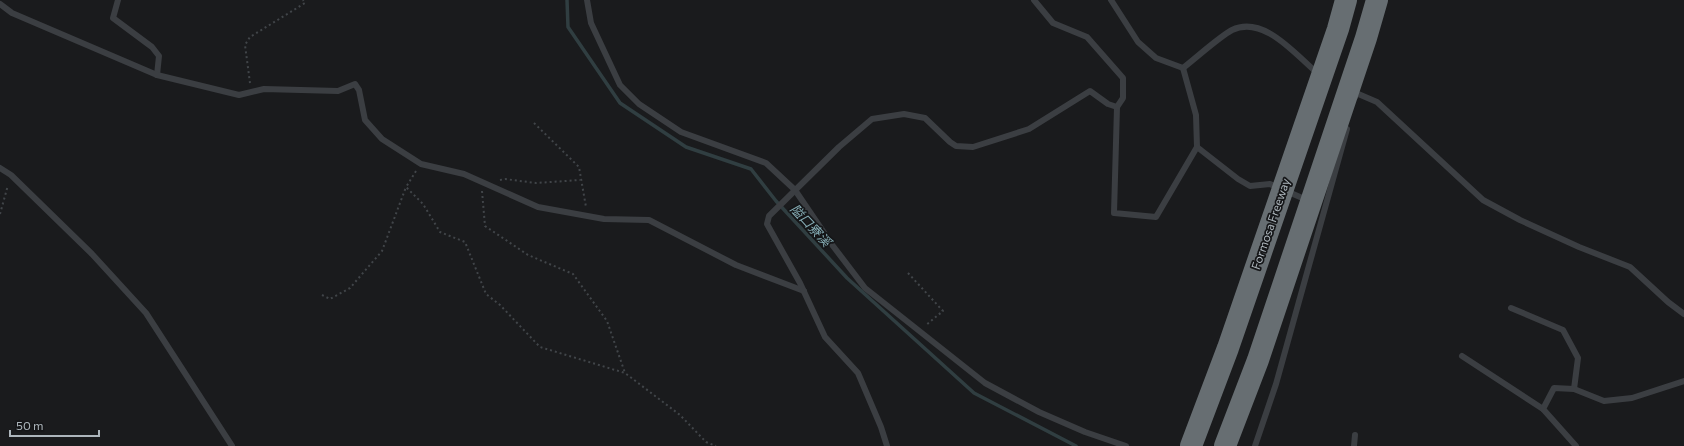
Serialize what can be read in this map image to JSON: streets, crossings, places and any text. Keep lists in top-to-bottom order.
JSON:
{
  "streets": {
    "highway": ["Formosa Freeway"]
  },
  "water": ["隘口寮溪"],
  "scale_bar": "50 m"
}
